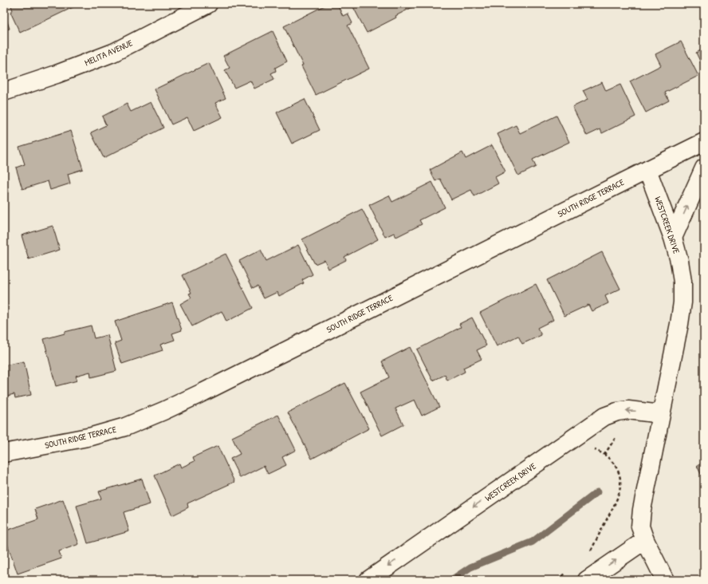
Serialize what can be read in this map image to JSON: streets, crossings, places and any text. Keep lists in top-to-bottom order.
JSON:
{
  "streets": {
    "street": ["MELITA AVENUE", "SOUTH RIDGE TERRACE", "WESTCREEK DRIVE"]
  },
  "crossings": [
    ["SOUTH RIDGE TERRACE", "WESTCREEK DRIVE"]
  ],
  "one_way": ["WESTCREEK DRIVE"]
}
